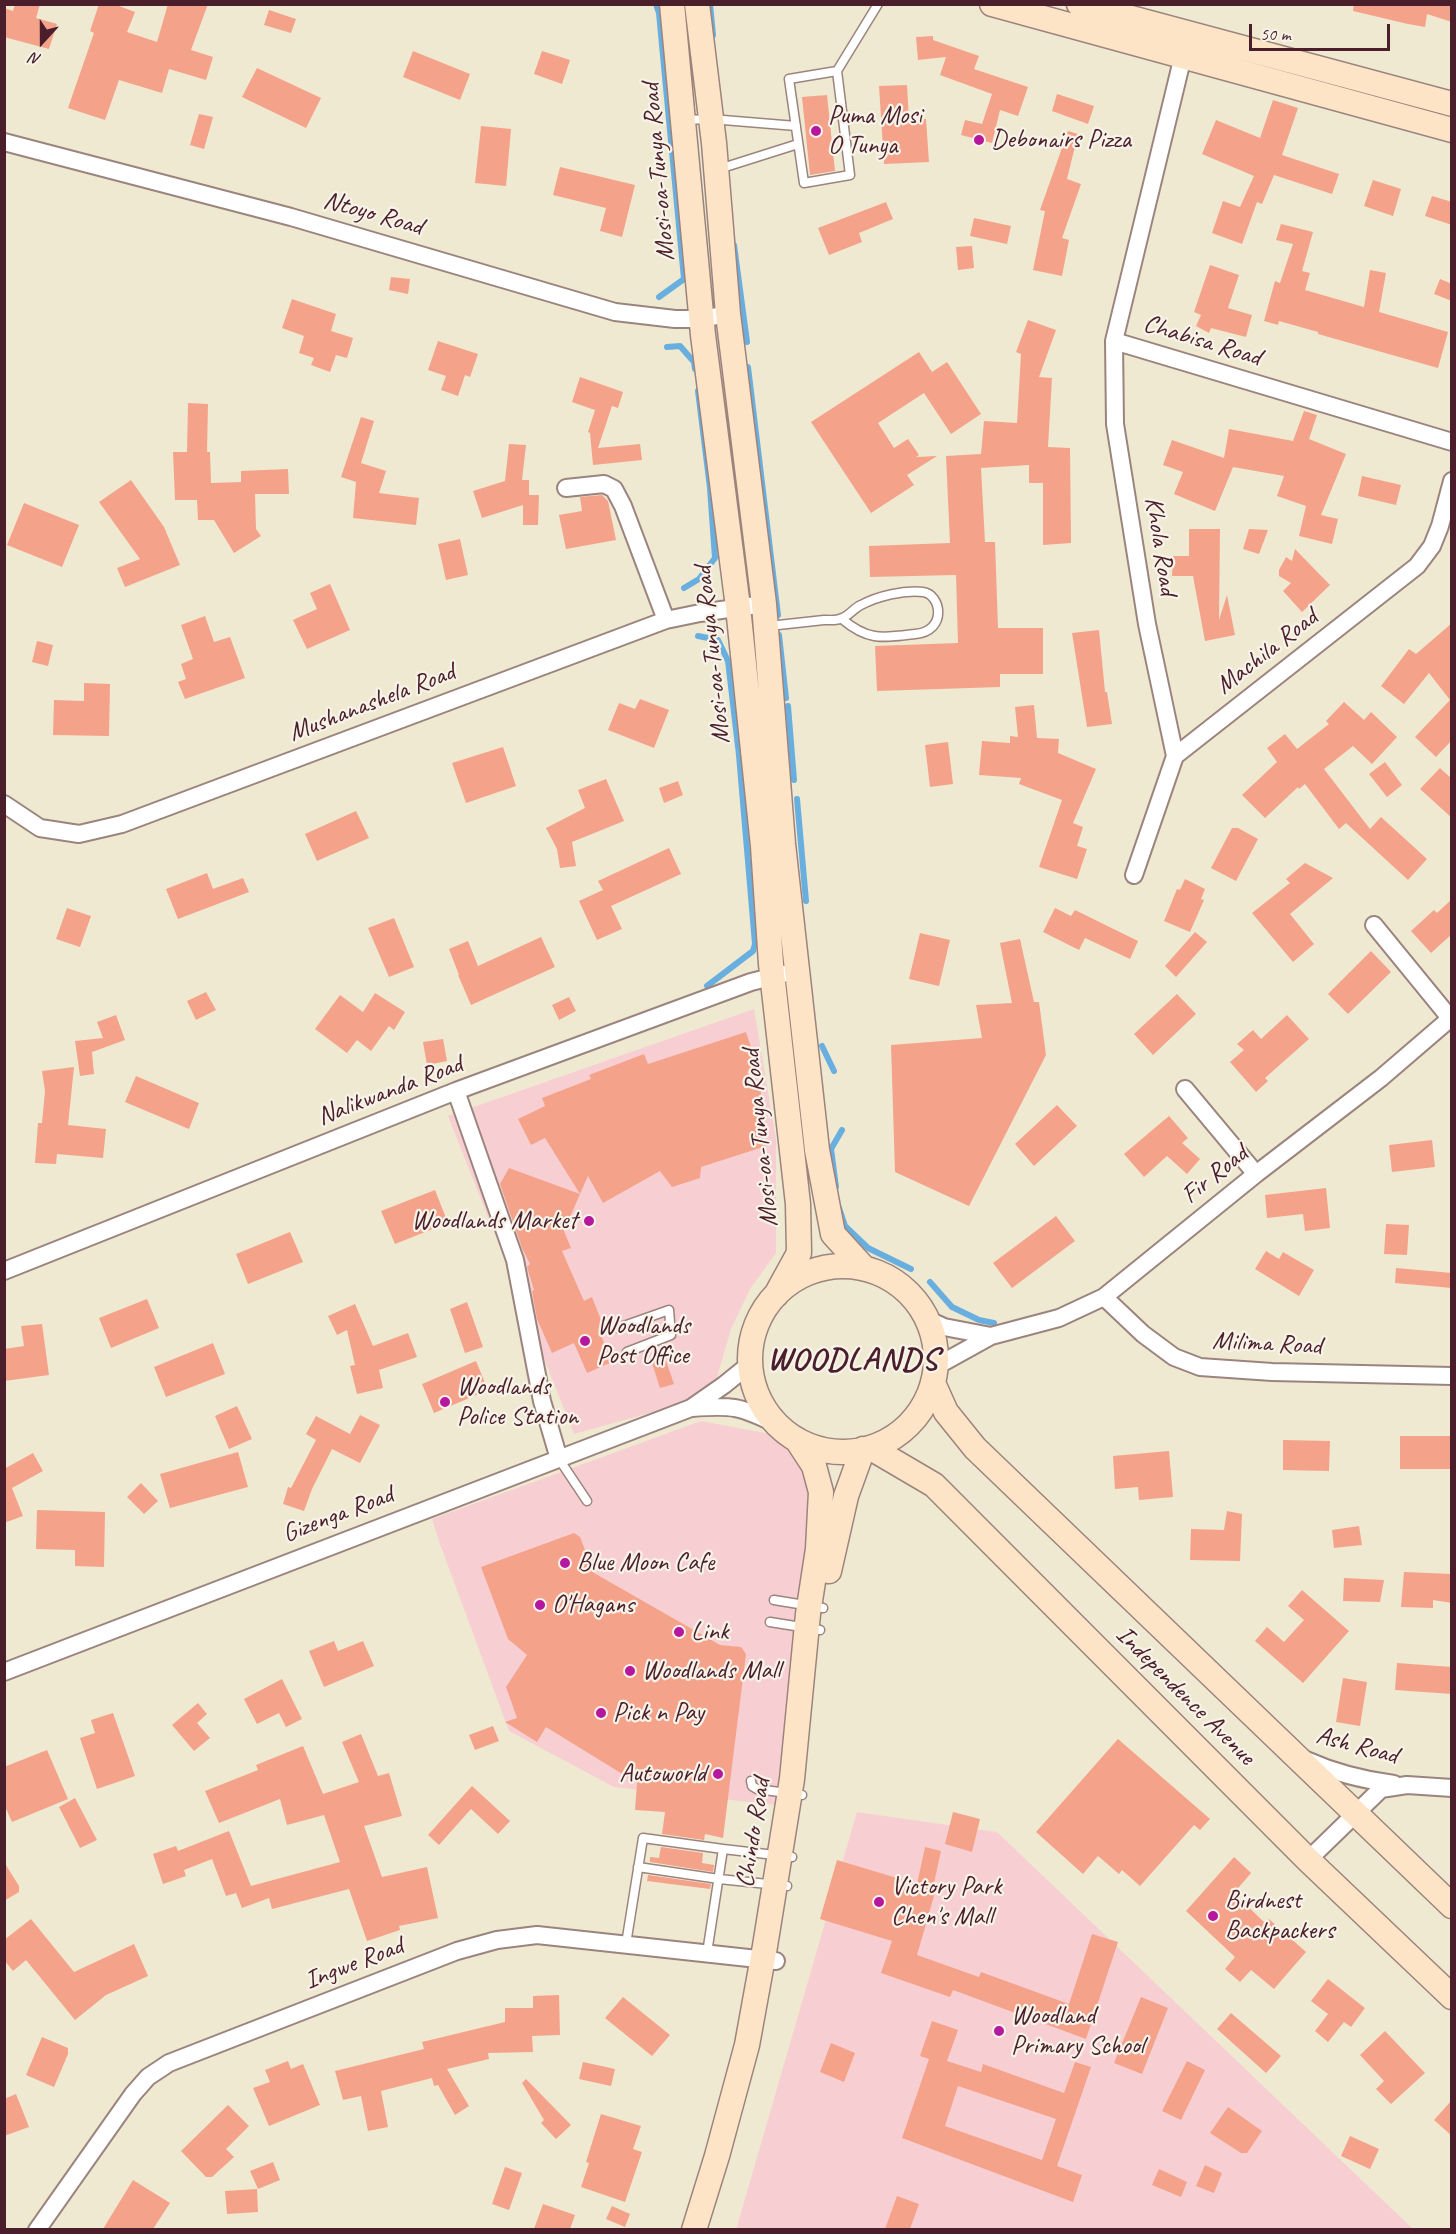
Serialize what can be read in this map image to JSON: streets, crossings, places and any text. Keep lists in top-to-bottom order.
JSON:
{
  "streets": {
    "main road": ["Mosi-oa-Tunya Road", "Independence Avenue", "Chindo Road"],
    "street": [
      "Ntoyo Road",
      "Chabisa Road",
      "Khola Road",
      "Machila Road",
      "Mushanashela Road",
      "Nalikwanda Road",
      "Fir Road",
      "Milima Road",
      "Gizenga Road",
      "Ash Road",
      "Ingwe Road"
    ]
  },
  "crossings": [
    ["Mosi-oa-Tunya Road", "Ntoyo Road"],
    ["Mosi-oa-Tunya Road", "Mushanashela Road"],
    ["Mosi-oa-Tunya Road", "Nalikwanda Road"],
    ["Mosi-oa-Tunya Road", "Fir Road"],
    ["Mosi-oa-Tunya Road", "Gizenga Road"],
    ["Mosi-oa-Tunya Road", "Independence Avenue"],
    ["Mosi-oa-Tunya Road", "Chindo Road"],
    ["Chabisa Road", "Khola Road"],
    ["Khola Road", "Machila Road"],
    ["Fir Road", "Milima Road"],
    ["Fir Road", "Gizenga Road"],
    ["Fir Road", "Independence Avenue"],
    ["Fir Road", "Chindo Road"],
    ["Gizenga Road", "Independence Avenue"],
    ["Gizenga Road", "Chindo Road"],
    ["Independence Avenue", "Ash Road"],
    ["Independence Avenue", "Chindo Road"],
    ["Chindo Road", "Ingwe Road"]
  ],
  "districts": ["WOODLANDS"],
  "places": [
    "Puma Mosi O Tunya",
    "Debonairs Pizza",
    "Woodlands Market",
    "Woodlands Post Office",
    "Woodlands Police Station",
    "Blue Moon Cafe",
    "O'Hagans",
    "Link",
    "Woodlands Mall",
    "Pick n Pay",
    "Autoworld",
    "Victory Park Chen's Mall",
    "Birdnest Backpackers",
    "Woodland Primary School"
  ],
  "scale_bar": "50 m",
  "north": "bottom"
}
